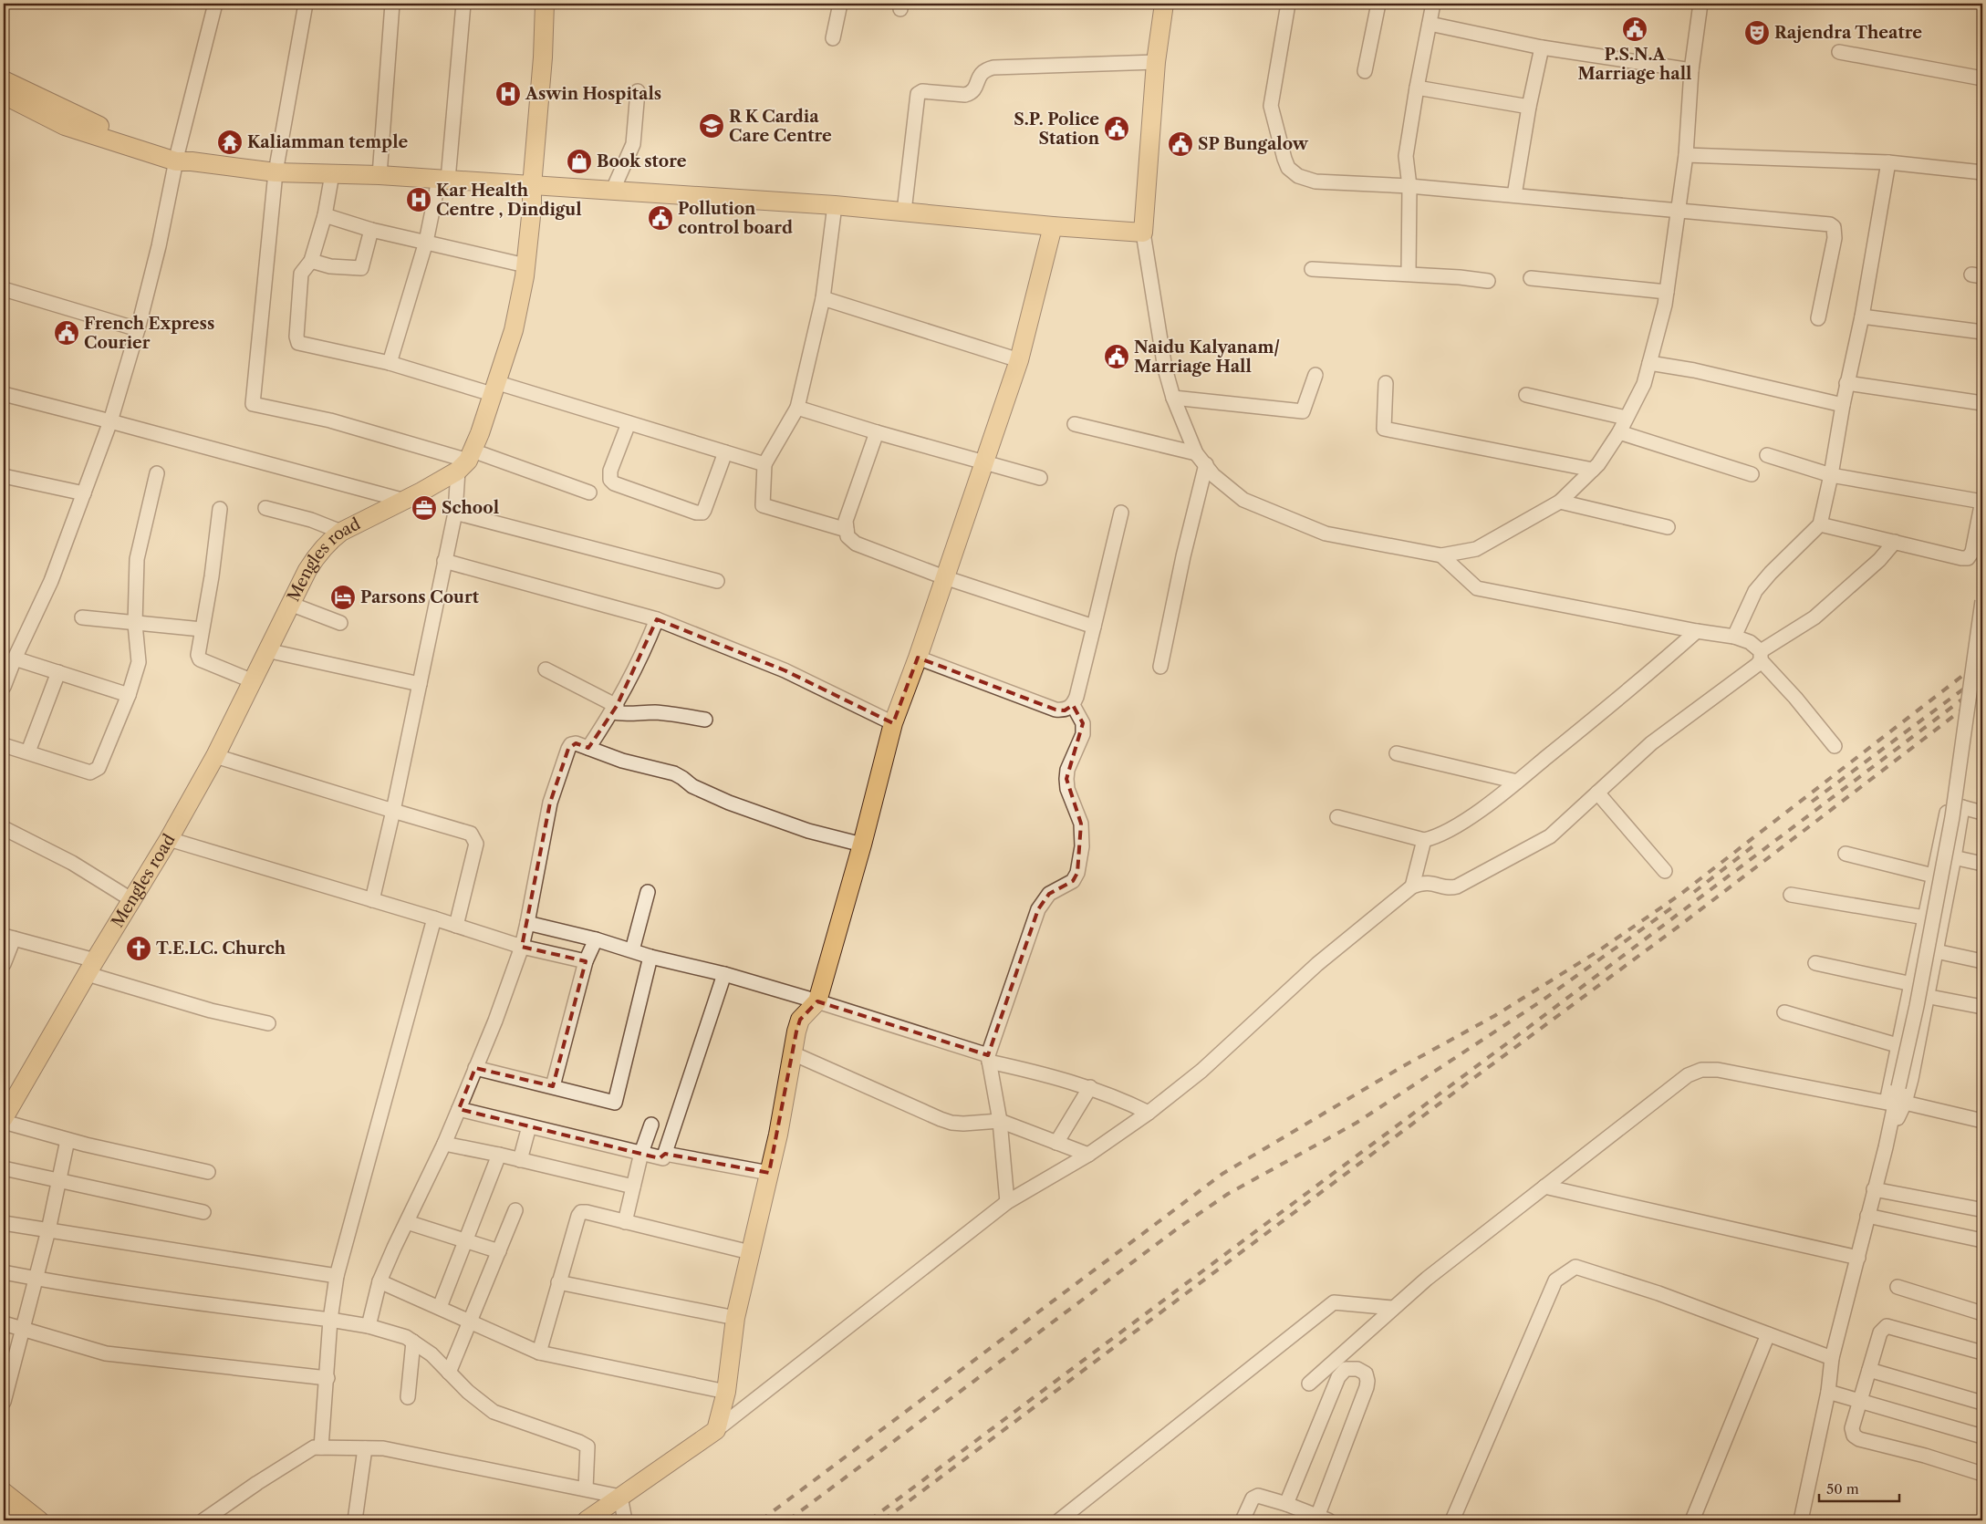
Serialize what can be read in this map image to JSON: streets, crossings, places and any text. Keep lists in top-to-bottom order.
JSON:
{
  "streets": {
    "main road": ["Mengles road"]
  },
  "places": {
    "public building": [
      "P.S.N.A Marriage hall",
      "S.P. Police Station",
      "SP Bungalow",
      "Pollution control board",
      "French Express Courier",
      "Naidu Kalyanam/ Marriage Hall"
    ],
    "theatre": ["Rajendra Theatre"],
    "hospital": ["Aswin Hospitals", "Kar Health Centre , Dindigul"],
    "school or university": ["R K Cardia Care Centre"],
    "temple": ["Kaliamman temple"],
    "shop": ["Book store"],
    "office": ["School"],
    "hotel": ["Parsons Court"],
    "church": ["T.E.LC. Church"]
  },
  "scale_bar": "50 m"
}
